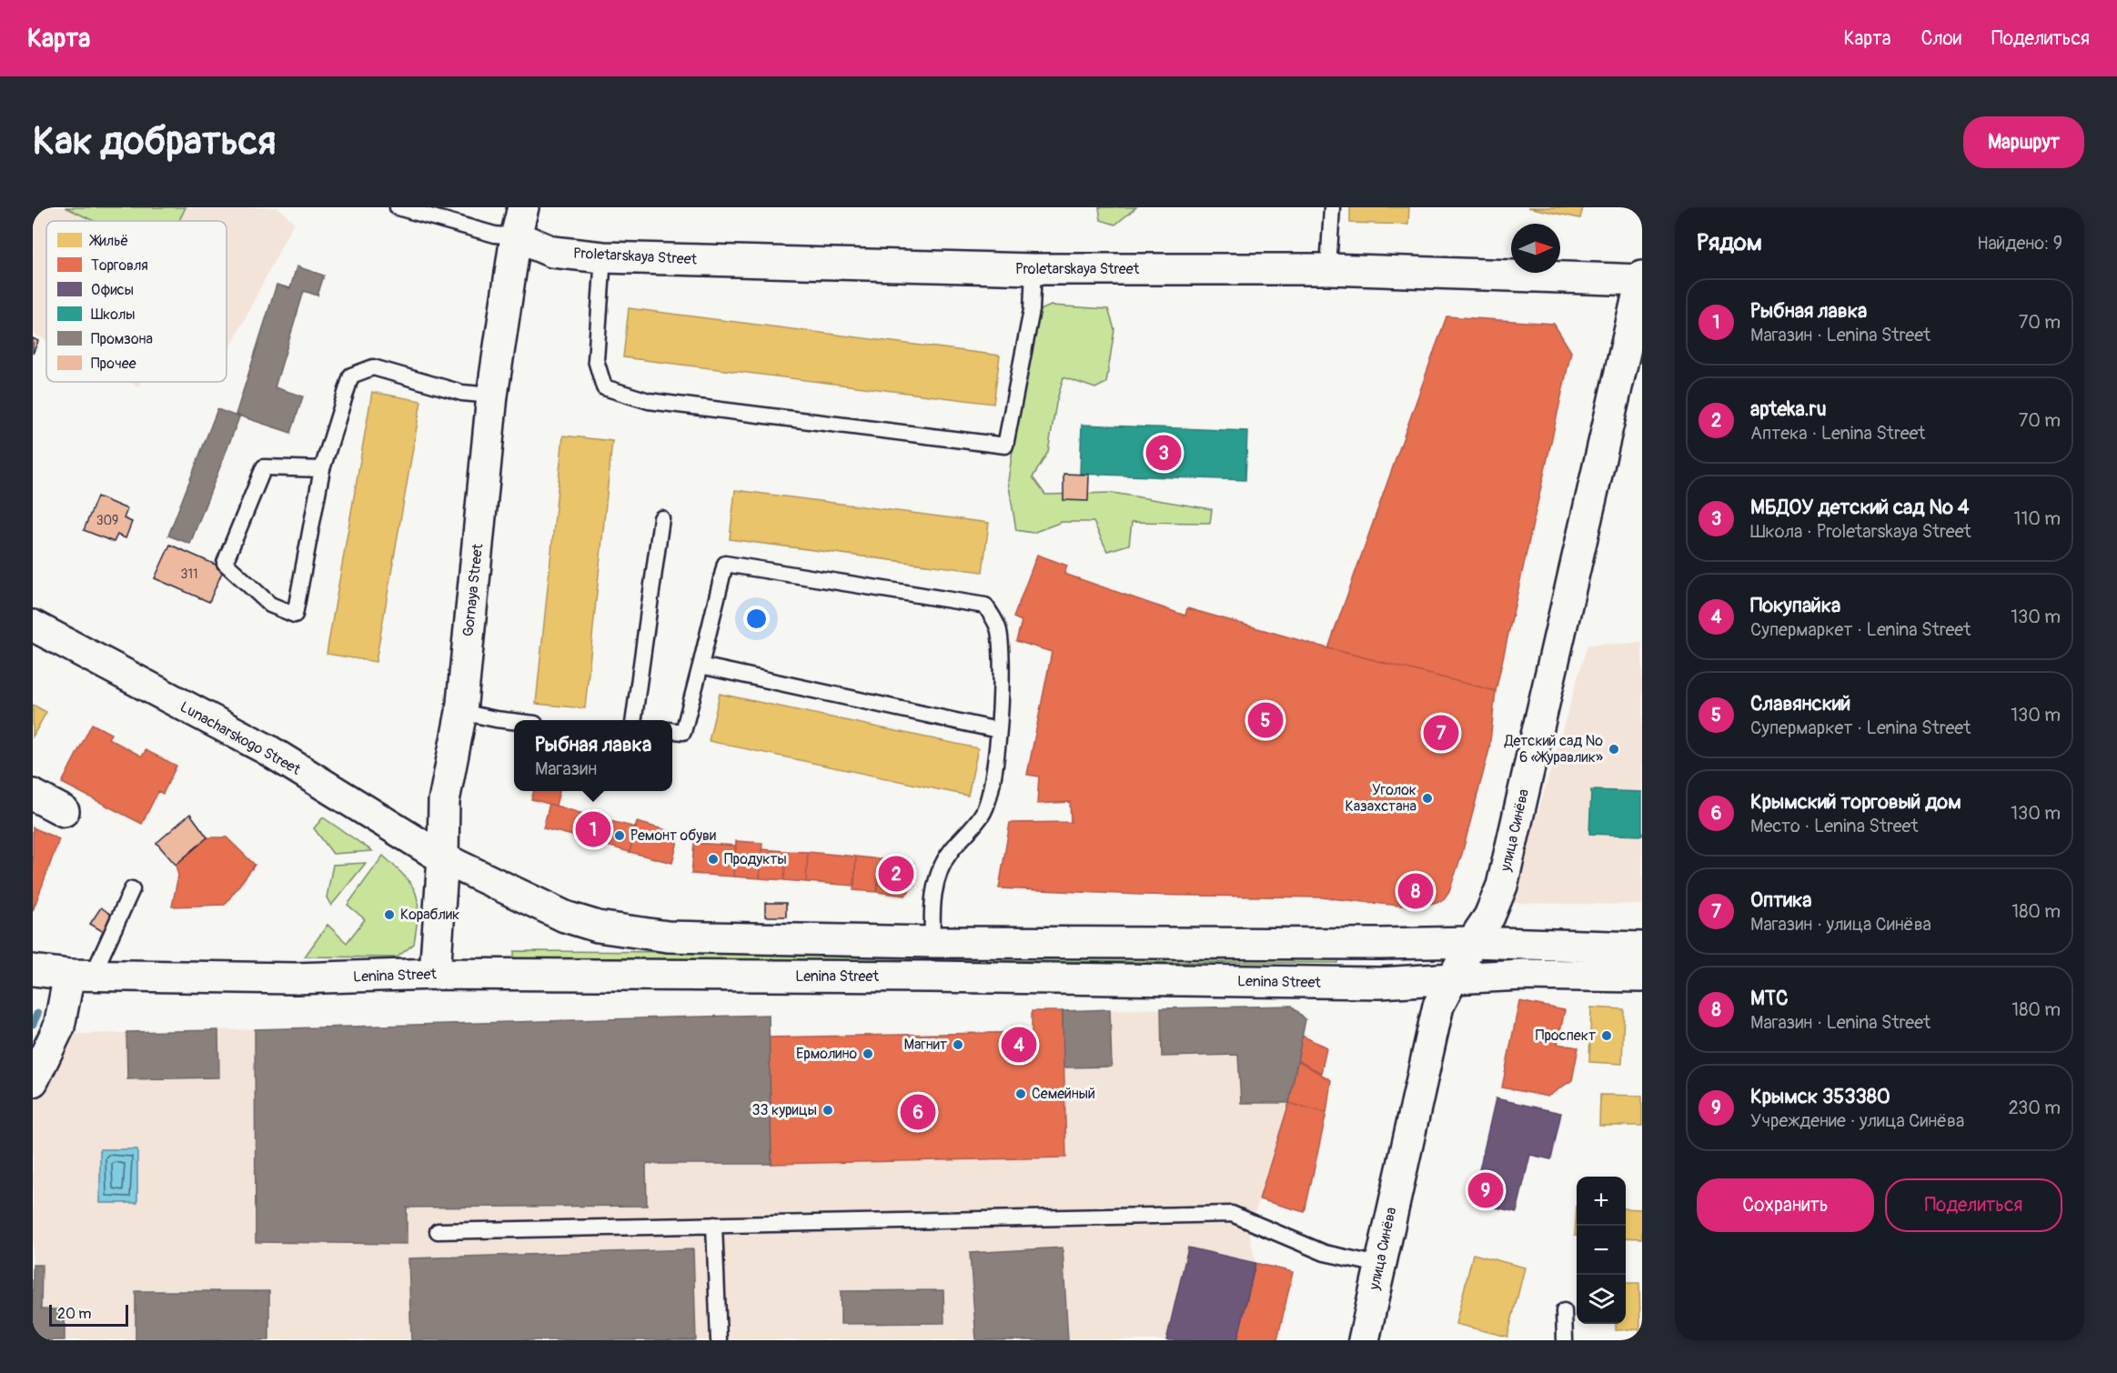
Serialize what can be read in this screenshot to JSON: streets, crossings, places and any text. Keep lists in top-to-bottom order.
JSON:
{
  "streets": {
    "main road": [
      "Proletarskaya Street",
      "Gornaya Street",
      "Lunacharskogo Street",
      "улица Синёва",
      "Lenina Street"
    ]
  },
  "crossings": [
    ["Proletarskaya Street", "Gornaya Street"],
    ["Proletarskaya Street", "улица Синёва"],
    ["Gornaya Street", "Lunacharskogo Street"],
    ["Gornaya Street", "Lenina Street"],
    ["улица Синёва", "Lenina Street"]
  ],
  "places": [
    "Детский сад № 6 «Журавлик»",
    "Уголок Казахстана",
    "Ремонт обуви",
    "Продукты",
    "Кораблик",
    "Проспект",
    "Магнит",
    "Ермолино",
    "Семейный",
    "33 курицы"
  ],
  "house_numbers": ["309", "311"],
  "legend": [
    "Жильё",
    "Торговля",
    "Офисы",
    "Школы",
    "Промзона",
    "Прочее"
  ],
  "scale_bar": "20 m",
  "north": "right",
  "page": {
    "header": "Карта",
    "nav": ["Карта", "Слои", "Поделиться"],
    "buttons": [
      "Маршрут",
      ["Сохранить", "Поделиться"]
    ],
    "title": "Как добраться",
    "heading": ["Рядом", "Найдено: 9"],
    "list": [
      {
        "mark": "1",
        "name": "Рыбная лавка",
        "note": "Магазин · Lenina Street",
        "value": "70 m"
      },
      {
        "mark": "2",
        "name": "apteka.ru",
        "note": "Аптека · Lenina Street",
        "value": "70 m"
      },
      {
        "mark": "3",
        "name": "МБДОУ детский сад № 4",
        "note": "Школа · Proletarskaya Street",
        "value": "110 m"
      },
      {
        "mark": "4",
        "name": "Покупайка",
        "note": "Супермаркет · Lenina Street",
        "value": "130 m"
      },
      {
        "mark": "5",
        "name": "Славянский",
        "note": "Супермаркет · Lenina Street",
        "value": "130 m"
      },
      {
        "mark": "6",
        "name": "Крымский торговый дом",
        "note": "Место · Lenina Street",
        "value": "130 m"
      },
      {
        "mark": "7",
        "name": "Оптика",
        "note": "Магазин · улица Синёва",
        "value": "180 m"
      },
      {
        "mark": "8",
        "name": "МТС",
        "note": "Магазин · Lenina Street",
        "value": "180 m"
      },
      {
        "mark": "9",
        "name": "Крымск 353380",
        "note": "Учреждение · улица Синёва",
        "value": "230 m"
      }
    ],
    "pins": [
      "3",
      "5",
      "7",
      "1",
      "2",
      "8",
      "4",
      "6",
      "9"
    ],
    "popup": ["Рыбная лавка", "Магазин"],
    "map_buttons": ["+", "−"],
    "scale": "20 m"
  }
}
